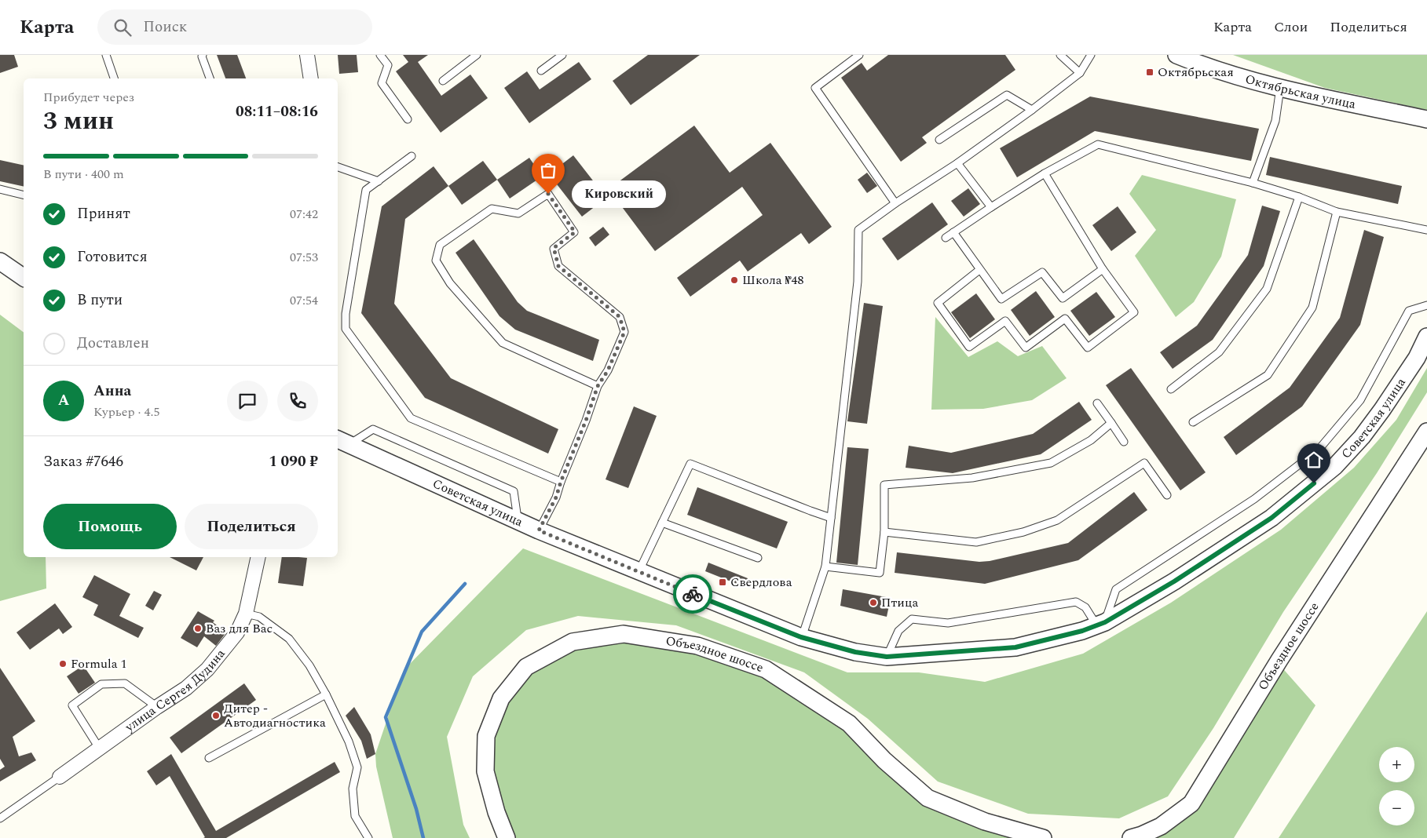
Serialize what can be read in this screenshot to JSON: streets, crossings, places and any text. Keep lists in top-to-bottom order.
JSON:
{
  "streets": {
    "street": [
      "Октябрьская улица",
      "Советская улица",
      "Объездное шоссе",
      "улица Сергея Дудина"
    ]
  },
  "places": {
    "transit": ["Октябрьская", "Свердлова"],
    "other": [
      "Кировский",
      "Школа №48",
      "Птица",
      "Ваз для Вас",
      "Formula 1",
      "Дитер - Автодиагностика"
    ]
  },
  "page": {
    "header": "Карта",
    "search": "Поиск",
    "nav": ["Карта", "Слои", "Поделиться"],
    "heading": ["3 мин", "Прибудет через", "08:11–08:16"],
    "panel": [
      "Анна",
      "Курьер · 4.5",
      "Заказ #7646",
      "1 090 ₽"
    ],
    "bar": "В пути · 400 m",
    "bubble": "Кировский",
    "list": [
      ["Принят", "07:42"],
      ["Готовится", "07:53"],
      ["В пути", "07:54"],
      "Доставлен"
    ],
    "round": "А",
    "buttons": ["Помощь", "Поделиться"],
    "map_buttons": ["+", "−"]
  }
}
